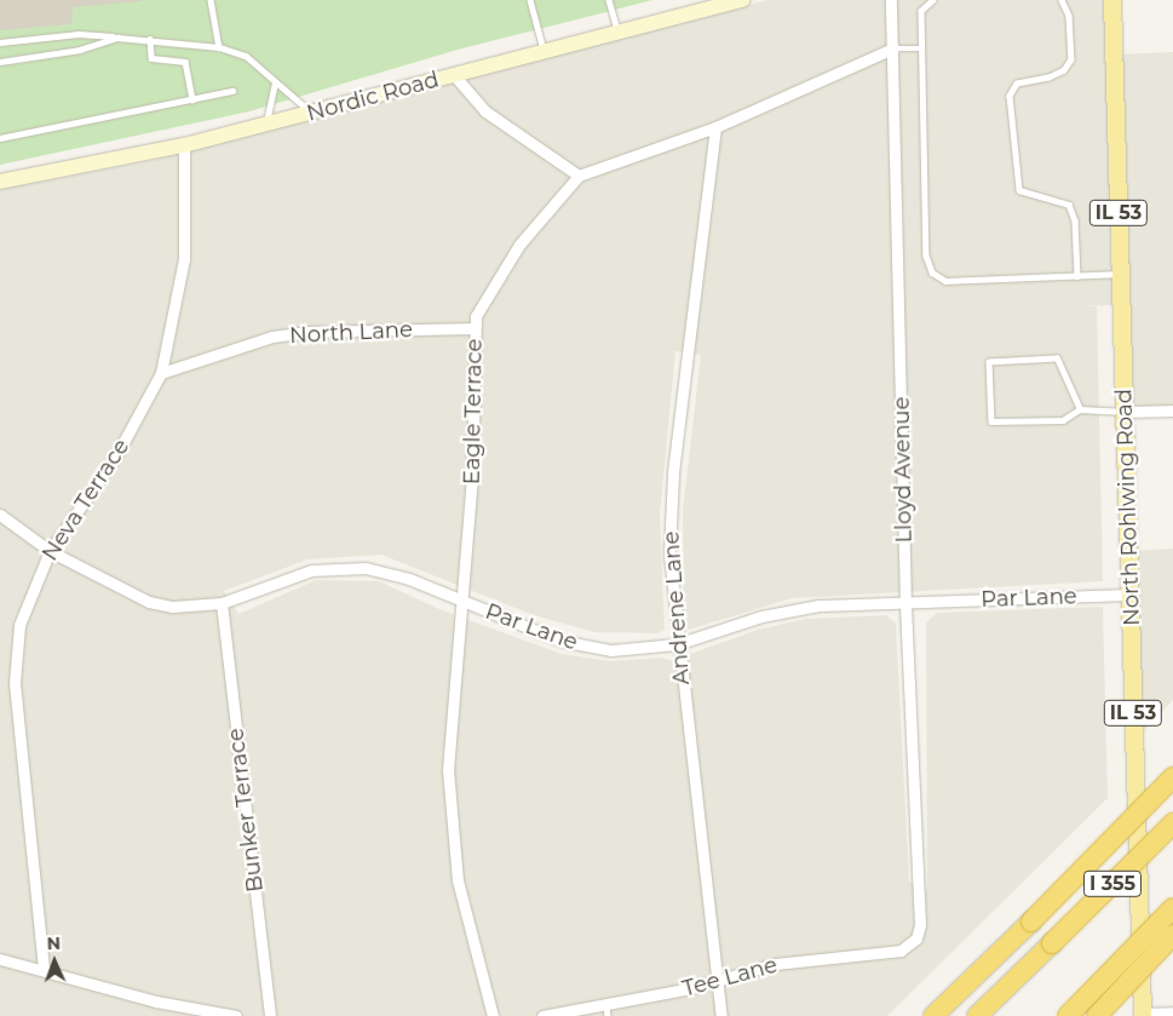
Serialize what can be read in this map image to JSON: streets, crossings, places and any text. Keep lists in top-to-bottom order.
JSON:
{
  "streets": {
    "highway": ["I 355"],
    "main road": ["IL 53", "North Rohlwing Road"],
    "street": [
      "Nordic Road",
      "North Lane",
      "Eagle Terrace",
      "Lloyd Avenue",
      "Neva Terrace",
      "Par Lane",
      "Andrene Lane",
      "Bunker Terrace",
      "Tee Lane"
    ]
  },
  "crossings": [
    ["Nordic Road", "Neva Terrace"],
    ["North Lane", "Eagle Terrace"],
    ["North Lane", "Neva Terrace"],
    ["Eagle Terrace", "Par Lane"],
    ["Lloyd Avenue", "Par Lane"],
    ["Lloyd Avenue", "Tee Lane"],
    ["Neva Terrace", "Par Lane"],
    ["North Rohlwing Road", "Par Lane"],
    ["Par Lane", "Andrene Lane"],
    ["Par Lane", "Bunker Terrace"],
    ["Andrene Lane", "Tee Lane"]
  ],
  "north": "top"
}
